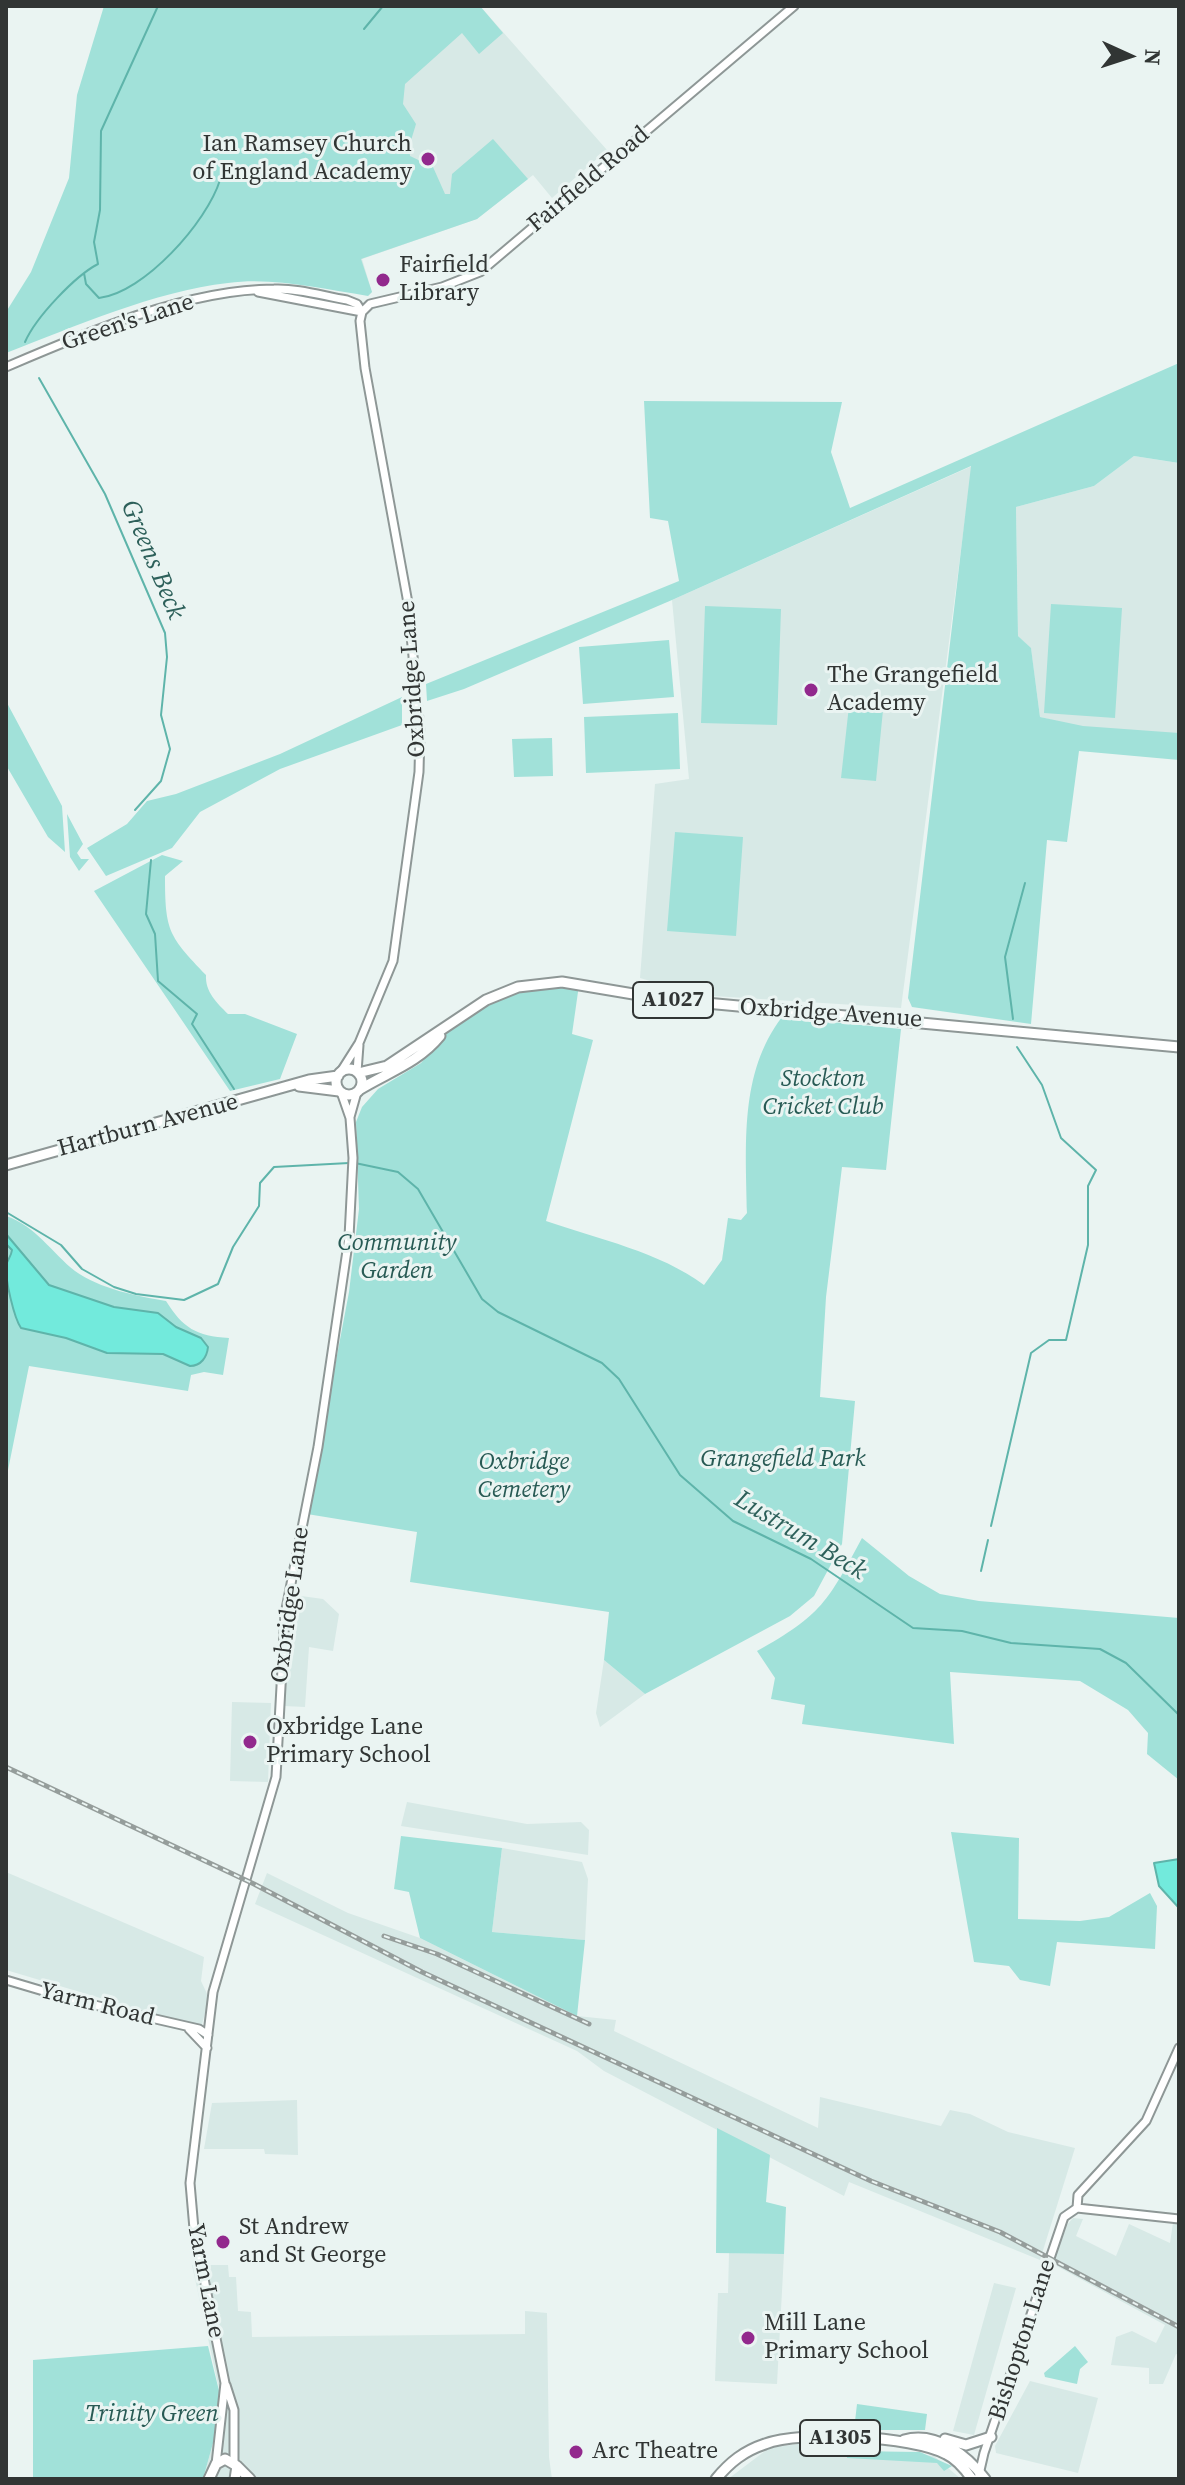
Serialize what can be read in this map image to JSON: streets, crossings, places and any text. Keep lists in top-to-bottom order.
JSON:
{
  "streets": {
    "main road": [
      "A1027",
      "Oxbridge Avenue",
      "Hartburn Avenue",
      "A1305"
    ],
    "street": [
      "Fairfield Road",
      "Green's Lane",
      "Oxbridge Lane",
      "Yarm Road",
      "Yarm Lane",
      "Bishopton Lane"
    ]
  },
  "crossings": [
    ["Fairfield Road", "Green's Lane"],
    ["Fairfield Road", "Oxbridge Lane"],
    ["Green's Lane", "Oxbridge Lane"],
    ["Oxbridge Lane", "A1027"],
    ["Oxbridge Lane", "Oxbridge Avenue"],
    ["Oxbridge Lane", "Hartburn Avenue"],
    ["Oxbridge Lane", "Yarm Road"],
    ["Oxbridge Lane", "Yarm Lane"],
    ["A1027", "Oxbridge Avenue"],
    ["A1027", "Hartburn Avenue"],
    ["Oxbridge Avenue", "Hartburn Avenue"],
    ["Yarm Road", "Yarm Lane"],
    ["Bishopton Lane", "A1305"]
  ],
  "water": ["Greens Beck", "Lustrum Beck"],
  "parks": [
    "Stockton Cricket Club",
    "Community Garden",
    "Grangefield Park",
    "Oxbridge Cemetery",
    "Trinity Green"
  ],
  "places": [
    "Ian Ramsey Church of England Academy",
    "Fairfield Library",
    "The Grangefield Academy",
    "Oxbridge Lane Primary School",
    "St Andrew and St George",
    "Mill Lane Primary School",
    "Arc Theatre"
  ],
  "north": "right"
}
